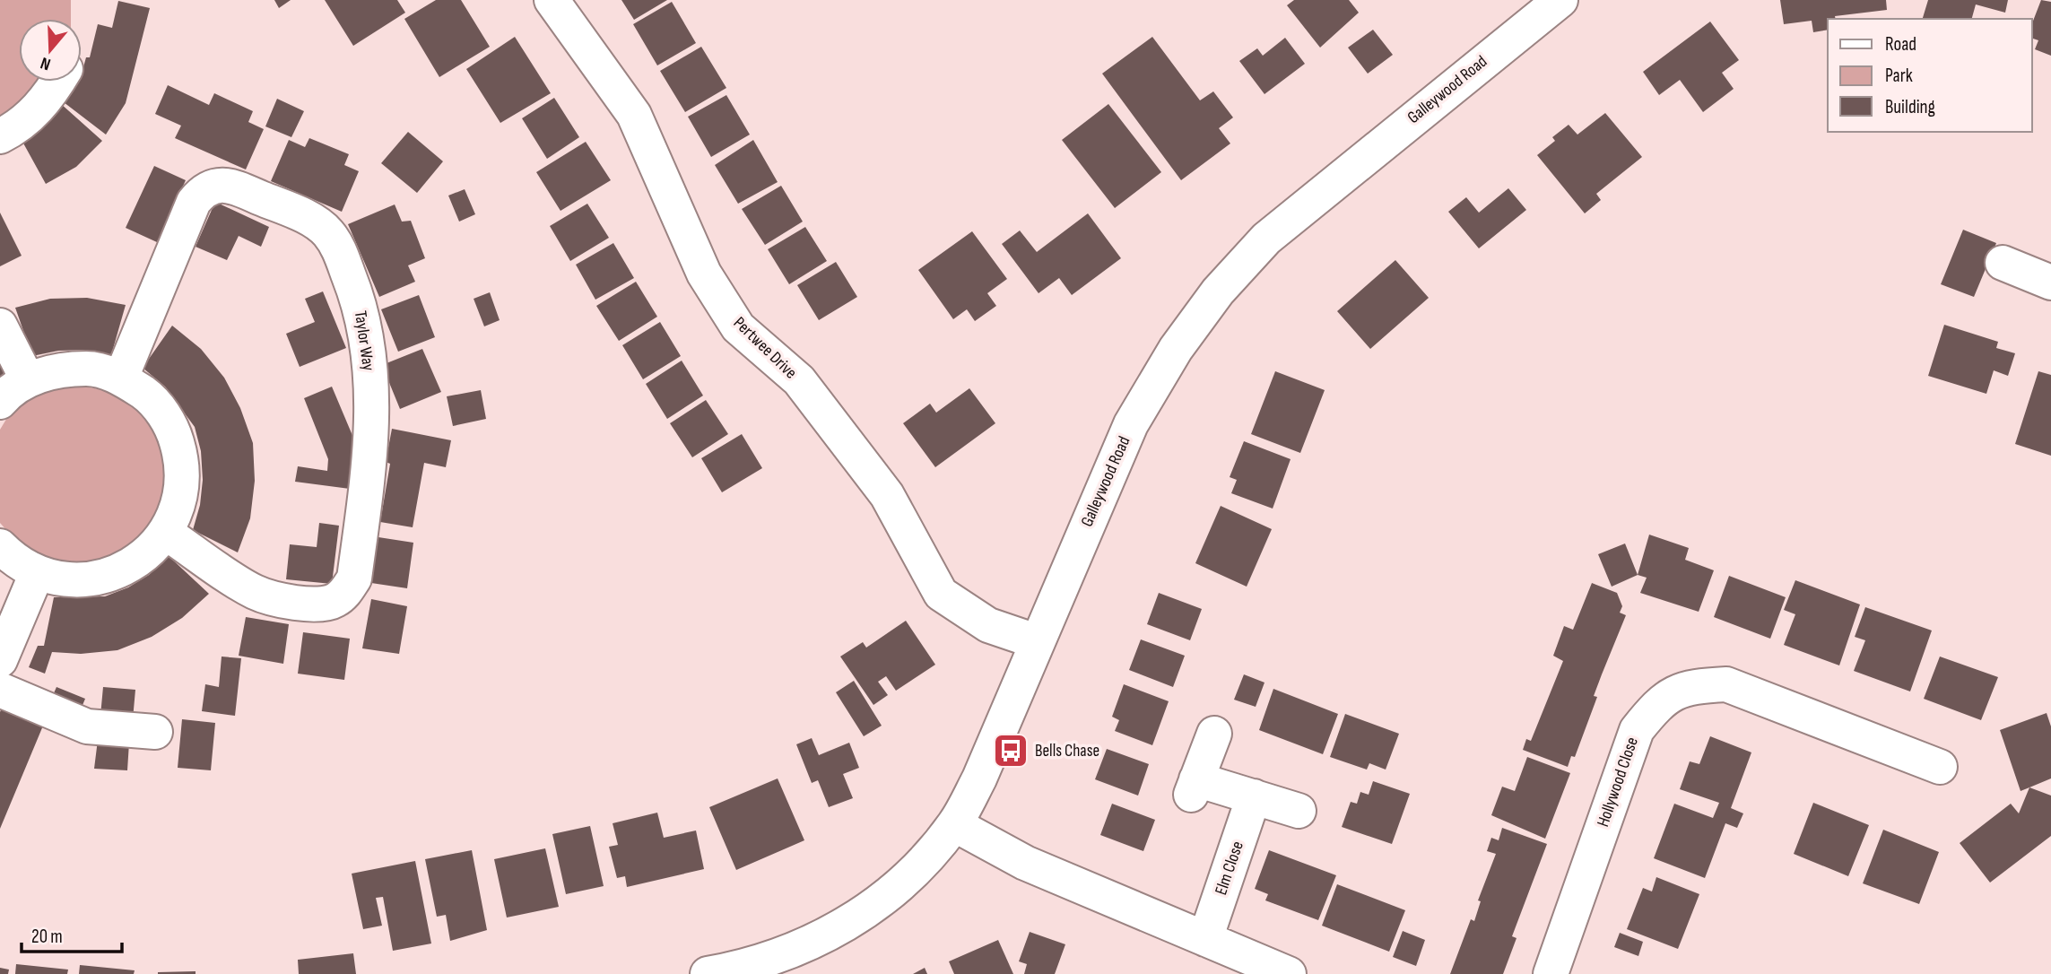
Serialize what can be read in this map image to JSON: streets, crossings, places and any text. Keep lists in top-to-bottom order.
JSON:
{
  "streets": {
    "street": [
      "Galleywood Road",
      "Taylor Way",
      "Pertwee Drive",
      "Hollywood Close",
      "Elm Close"
    ]
  },
  "crossings": [
    ["Galleywood Road", "Pertwee Drive"]
  ],
  "places": {
    "bus stop": ["Bells Chase"]
  },
  "legend": ["Road", "Park", "Building"],
  "scale_bar": "20 m",
  "north": "bottom"
}
